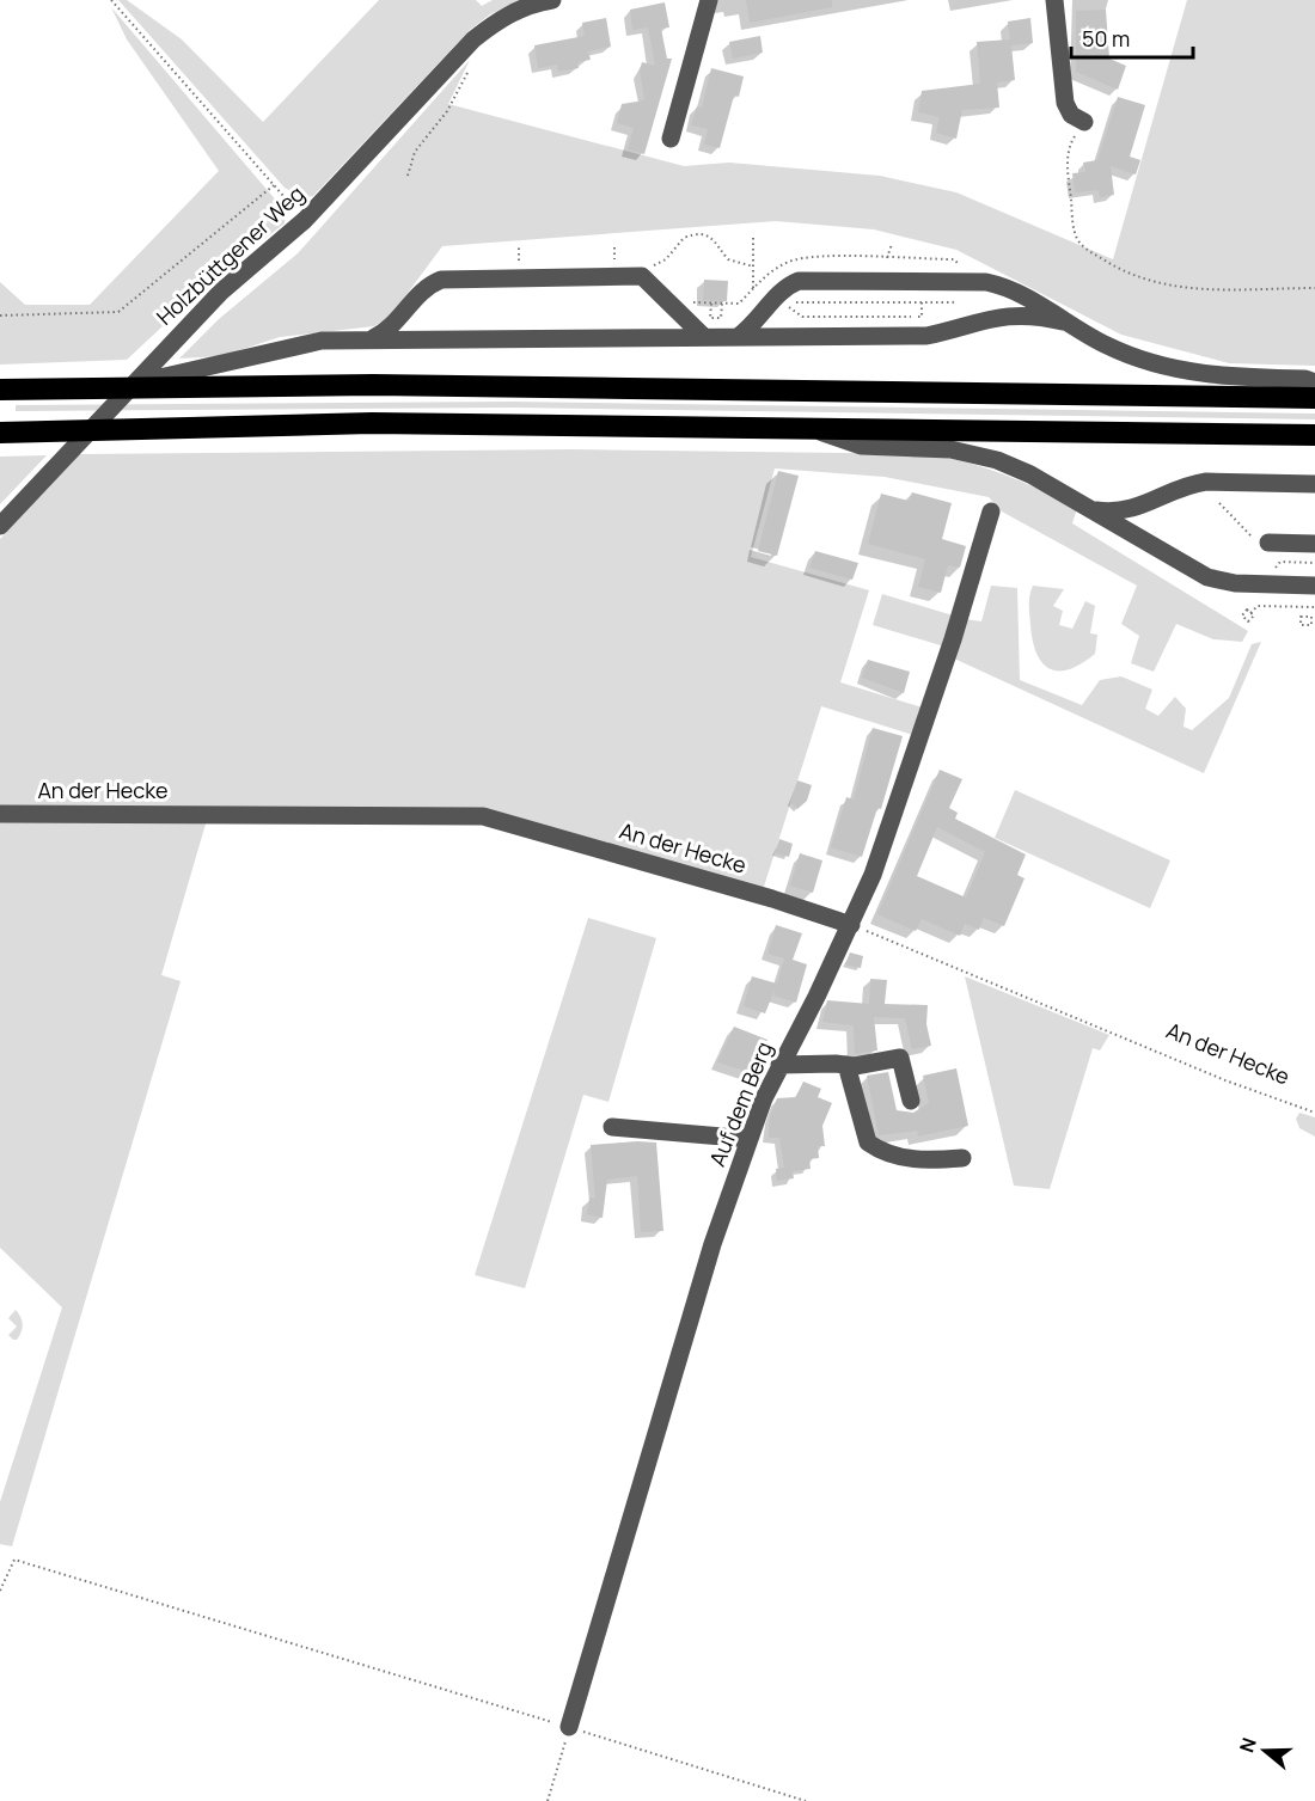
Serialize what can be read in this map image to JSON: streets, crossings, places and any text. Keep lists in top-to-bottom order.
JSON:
{
  "streets": {
    "street": ["Holzbüttgener Weg", "An der Hecke", "Auf dem Berg"]
  },
  "crossings": [
    ["An der Hecke", "Auf dem Berg"]
  ],
  "scale_bar": "50 m",
  "north": "left"
}
